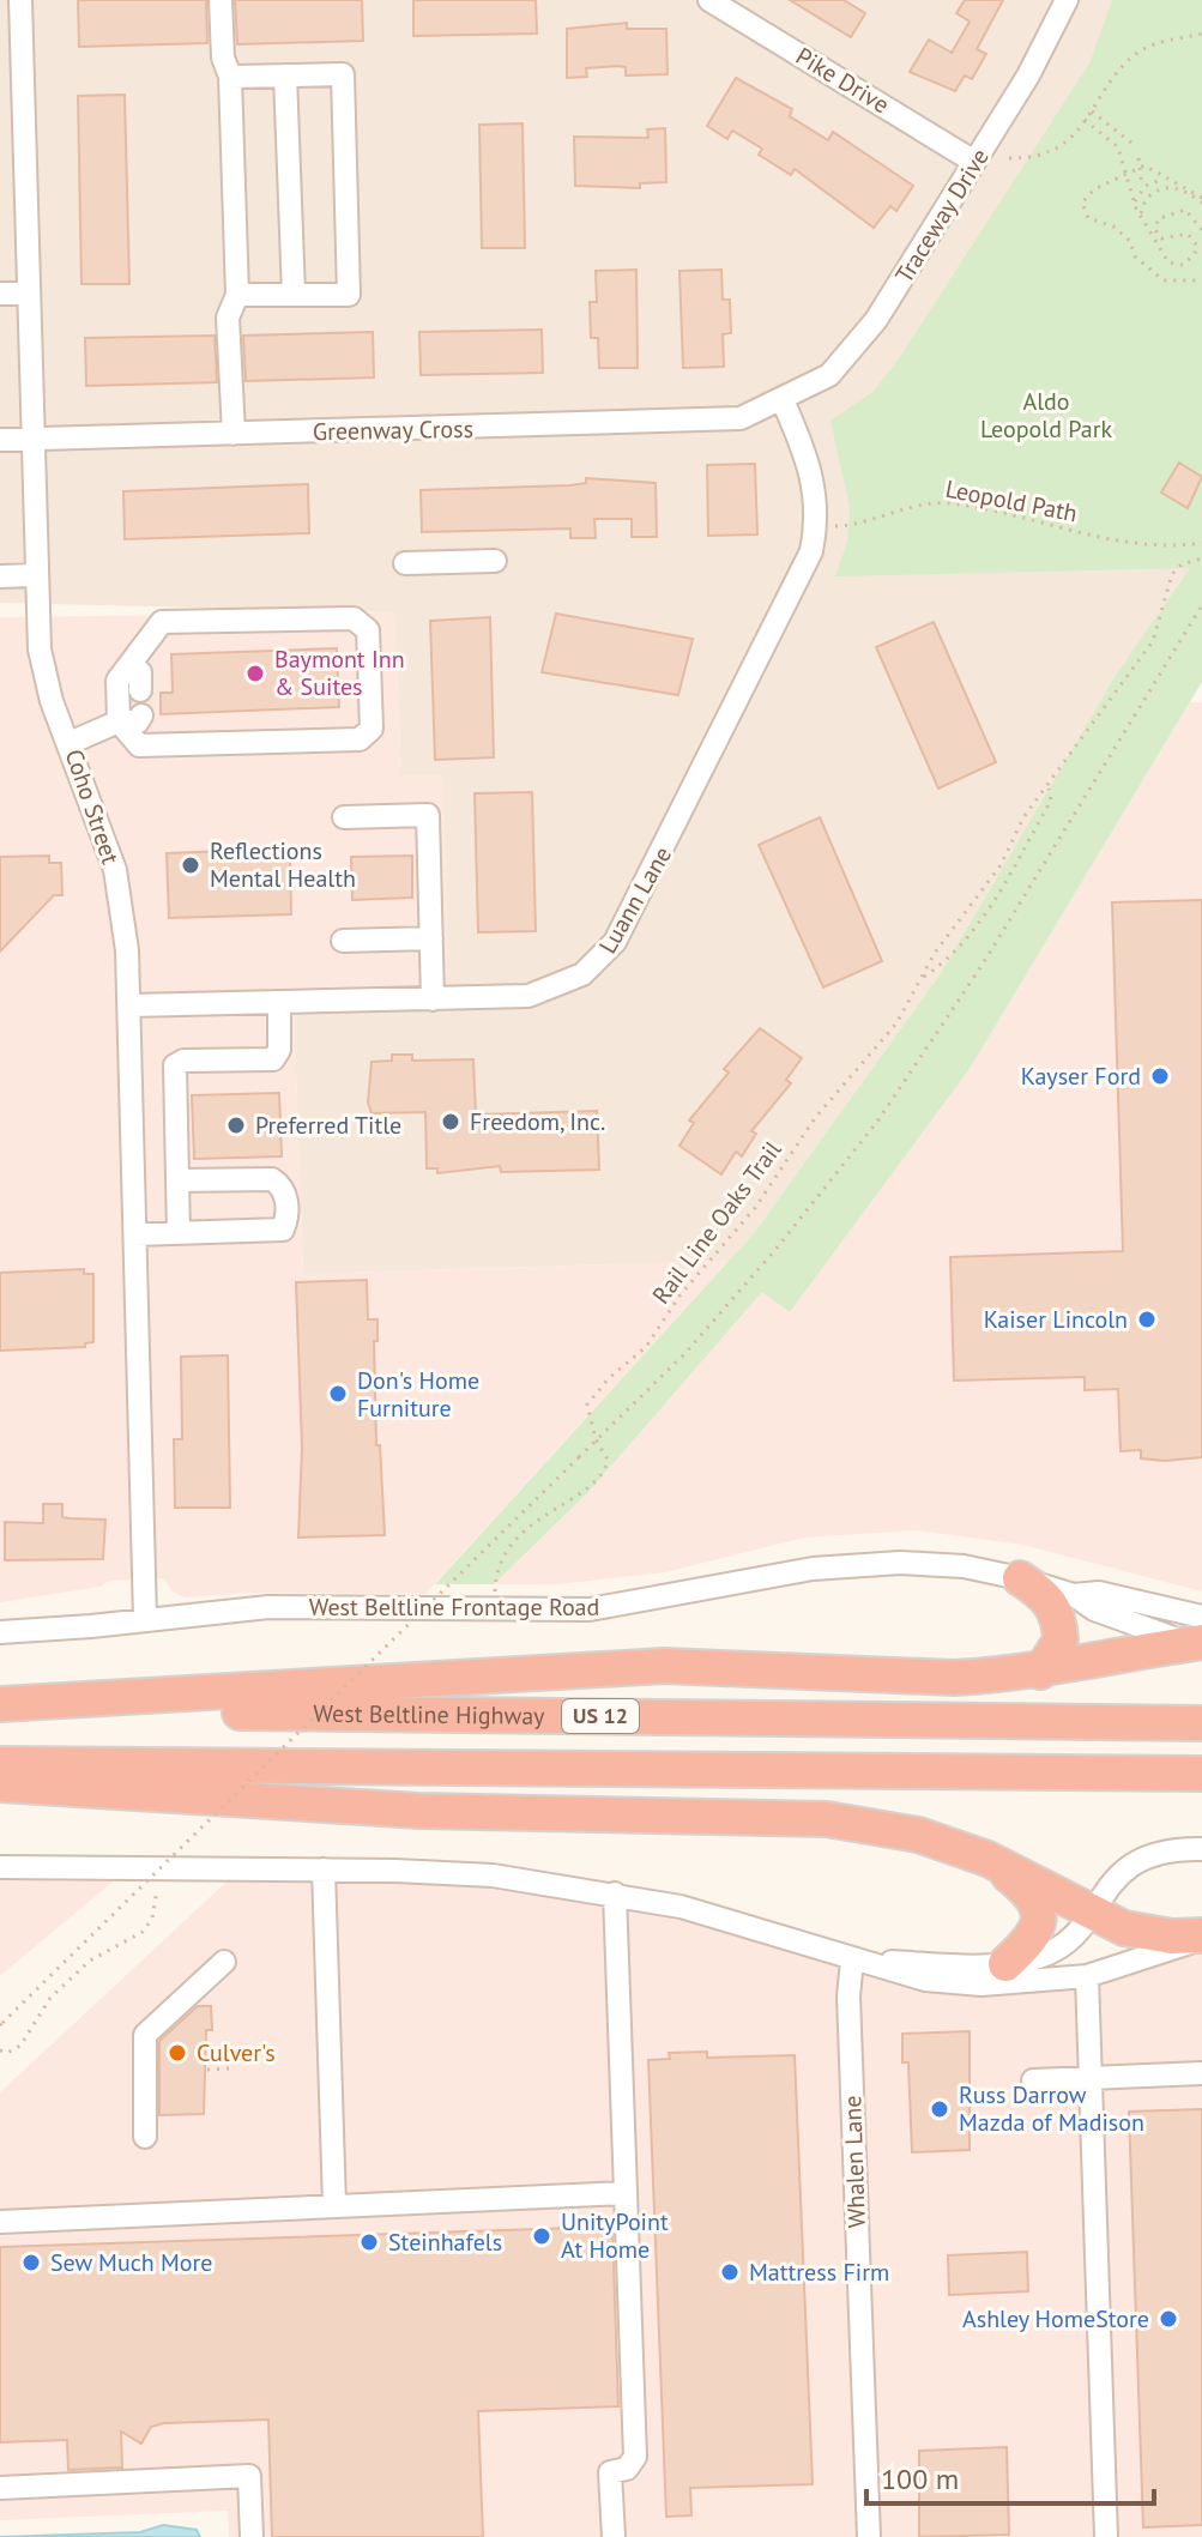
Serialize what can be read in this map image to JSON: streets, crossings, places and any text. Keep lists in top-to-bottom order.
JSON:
{
  "streets": {
    "highway": ["West Beltline Highway", "US 12"],
    "street": [
      "Pike Drive",
      "Traceway Drive",
      "Greenway Cross",
      "Coho Street",
      "Luann Lane",
      "West Beltline Frontage Road",
      "Whalen Lane"
    ],
    "path": ["Leopold Path", "Rail Line Oaks Trail"]
  },
  "crossings": [
    ["Pike Drive", "Traceway Drive"],
    ["Traceway Drive", "Greenway Cross"],
    ["Traceway Drive", "Luann Lane"],
    ["Greenway Cross", "Coho Street"],
    ["Greenway Cross", "Luann Lane"],
    ["Leopold Path", "Luann Lane"],
    ["Coho Street", "Luann Lane"],
    ["Coho Street", "West Beltline Frontage Road"]
  ],
  "parks": ["Aldo Leopold Park"],
  "places": [
    "Baymont Inn & Suites",
    "Reflections Mental Health",
    "Kayser Ford",
    "Freedom, Inc.",
    "Preferred Title",
    "Kaiser Lincoln",
    "Don's Home Furniture",
    "Culver's",
    "Russ Darrow Mazda of Madison",
    "UnityPoint At Home",
    "Steinhafels",
    "Sew Much More",
    "Mattress Firm",
    "Ashley HomeStore"
  ],
  "scale_bar": "100 m"
}
